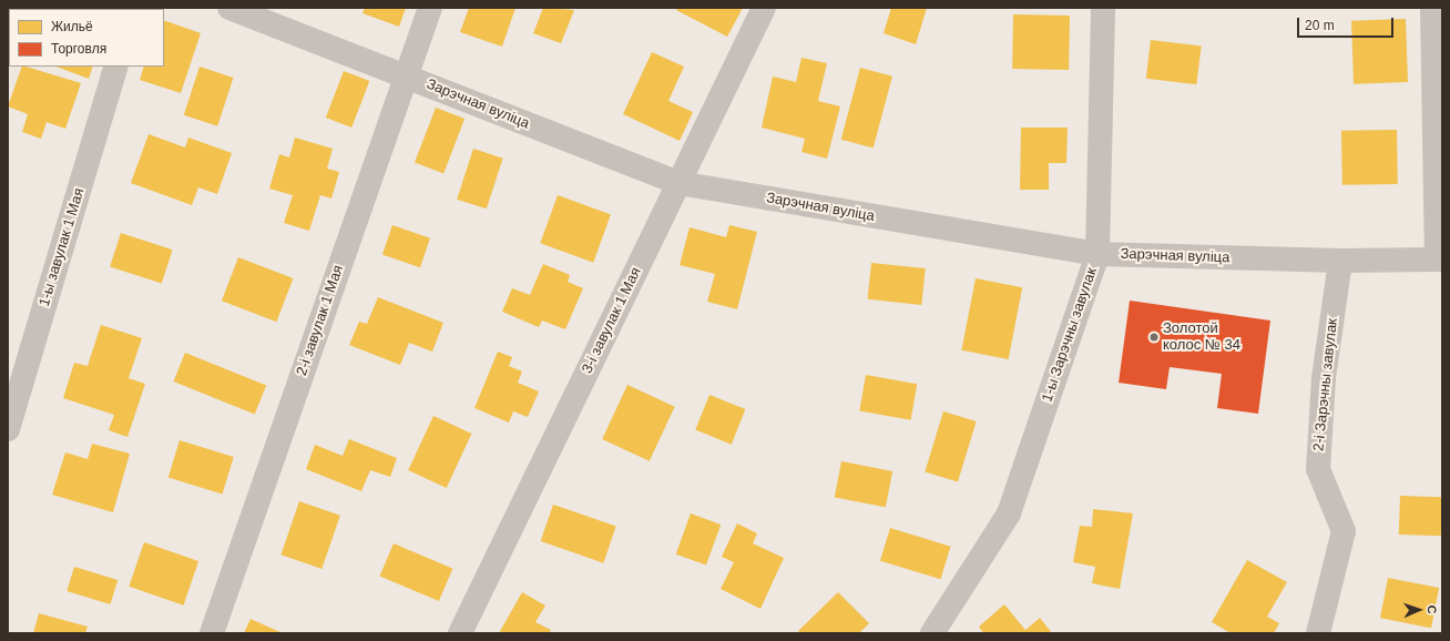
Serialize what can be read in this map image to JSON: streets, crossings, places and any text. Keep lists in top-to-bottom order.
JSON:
{
  "streets": {
    "street": [
      "Зарэчная вуліца",
      "1-ы завулак 1 Мая",
      "2-і завулак 1 Мая",
      "3-і завулак 1 Мая",
      "1-ы Зарэчны завулак",
      "2-і Зарэчны завулак"
    ]
  },
  "crossings": [
    ["Зарэчная вуліца", "2-і завулак 1 Мая"],
    ["Зарэчная вуліца", "3-і завулак 1 Мая"],
    ["Зарэчная вуліца", "1-ы Зарэчны завулак"],
    ["Зарэчная вуліца", "2-і Зарэчны завулак"]
  ],
  "places": ["Золотой колос № 34"],
  "legend": ["Жильё", "Торговля"],
  "scale_bar": "20 m",
  "north": "right"
}
